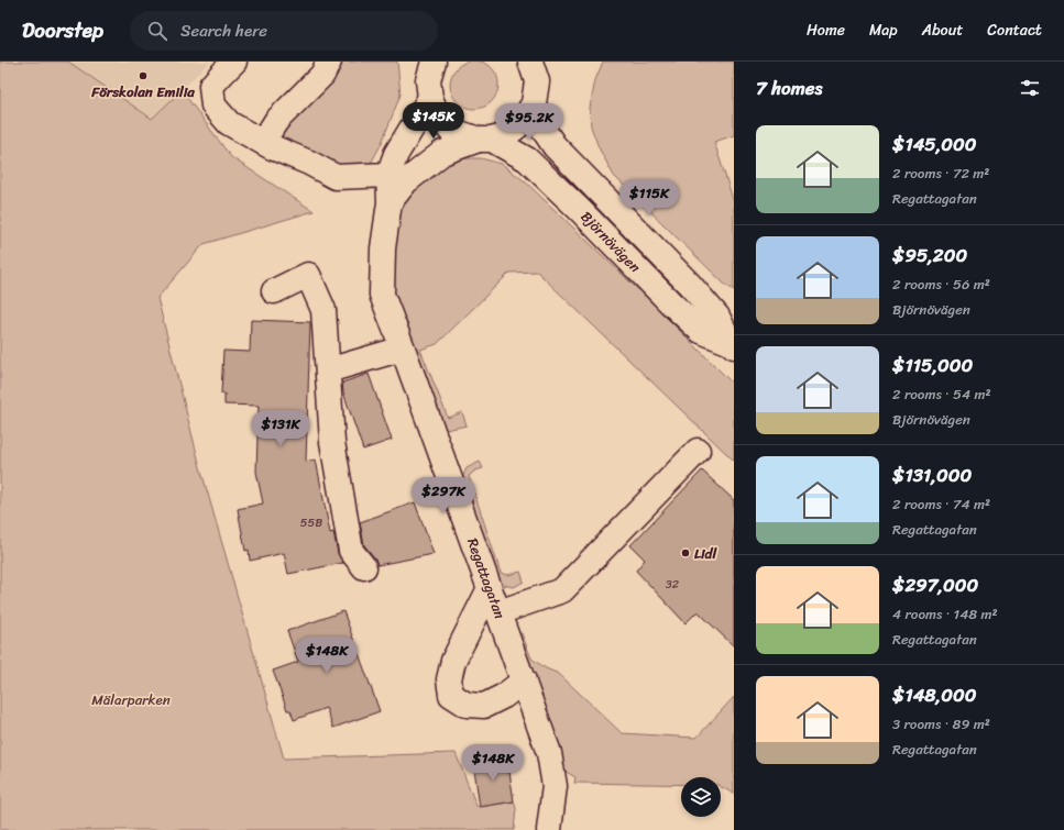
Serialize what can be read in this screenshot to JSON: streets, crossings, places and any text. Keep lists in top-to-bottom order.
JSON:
{
  "streets": {
    "street": ["Björnövägen", "Regattagatan"]
  },
  "crossings": [
    ["Björnövägen", "Regattagatan"]
  ],
  "parks": ["Mälarparken"],
  "places": ["Förskolan Emilia", "Lidl"],
  "house_numbers": ["55B", "32"],
  "page": {
    "header": "Doorstep",
    "search": "Search here",
    "nav": [
      "Home",
      "Map",
      "About",
      "Contact"
    ],
    "heading": "7 homes",
    "price": [
      "$145K",
      "$95.2K",
      "$115K",
      "$131K",
      "$297K",
      "$148K",
      "$148K"
    ],
    "list": [
      {
        "name": "$145,000",
        "note": "2 rooms · 72 m² · Regattagatan"
      },
      {
        "name": "$95,200",
        "note": "2 rooms · 56 m² · Björnövägen"
      },
      {
        "name": "$115,000",
        "note": "2 rooms · 54 m² · Björnövägen"
      },
      {
        "name": "$131,000",
        "note": "2 rooms · 74 m² · Regattagatan"
      },
      {
        "name": "$297,000",
        "note": "4 rooms · 148 m² · Regattagatan"
      },
      {
        "name": "$148,000",
        "note": "3 rooms · 89 m² · Regattagatan"
      }
    ]
  }
}
